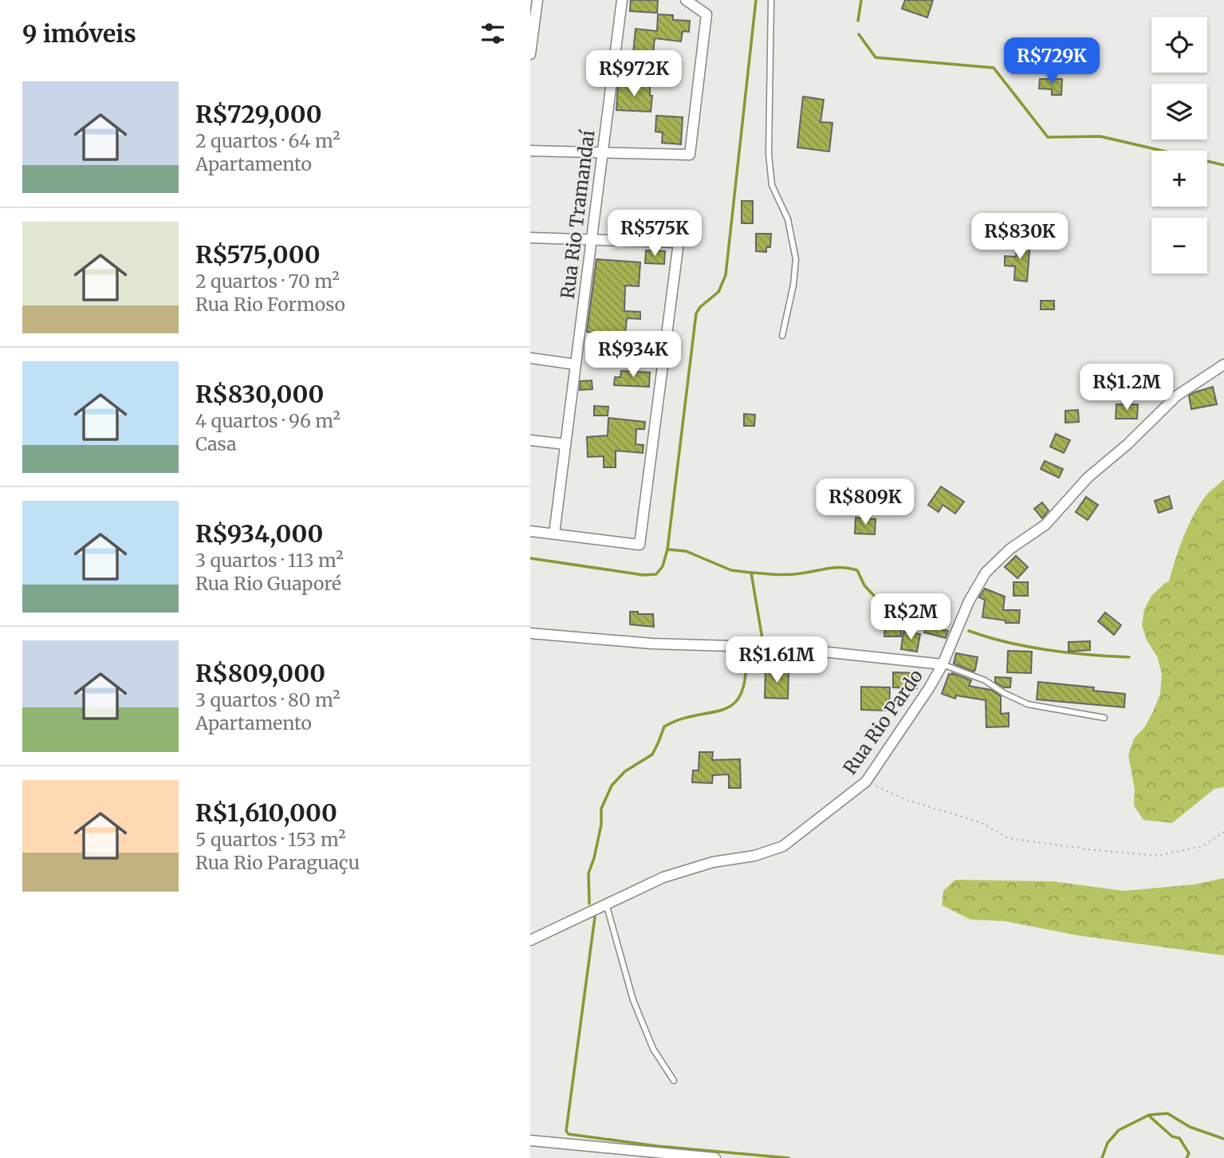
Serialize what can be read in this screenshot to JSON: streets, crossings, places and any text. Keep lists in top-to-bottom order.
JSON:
{
  "streets": {
    "street": ["Rua Rio Tramandaí", "Rua Rio Pardo"]
  },
  "page": {
    "heading": "9 imóveis",
    "map_buttons": ["+", "−"],
    "price": [
      "R$729K",
      "R$972K",
      "R$575K",
      "R$830K",
      "R$934K",
      "R$1.2M",
      "R$809K",
      "R$2M",
      "R$1.61M"
    ],
    "list": [
      {
        "name": "R$729,000",
        "note": "2 quartos · 64 m² · Apartamento"
      },
      {
        "name": "R$575,000",
        "note": "2 quartos · 70 m² · Rua Rio Formoso"
      },
      {
        "name": "R$830,000",
        "note": "4 quartos · 96 m² · Casa"
      },
      {
        "name": "R$934,000",
        "note": "3 quartos · 113 m² · Rua Rio Guaporé"
      },
      {
        "name": "R$809,000",
        "note": "3 quartos · 80 m² · Apartamento"
      },
      {
        "name": "R$1,610,000",
        "note": "5 quartos · 153 m² · Rua Rio Paraguaçu"
      }
    ]
  }
}
